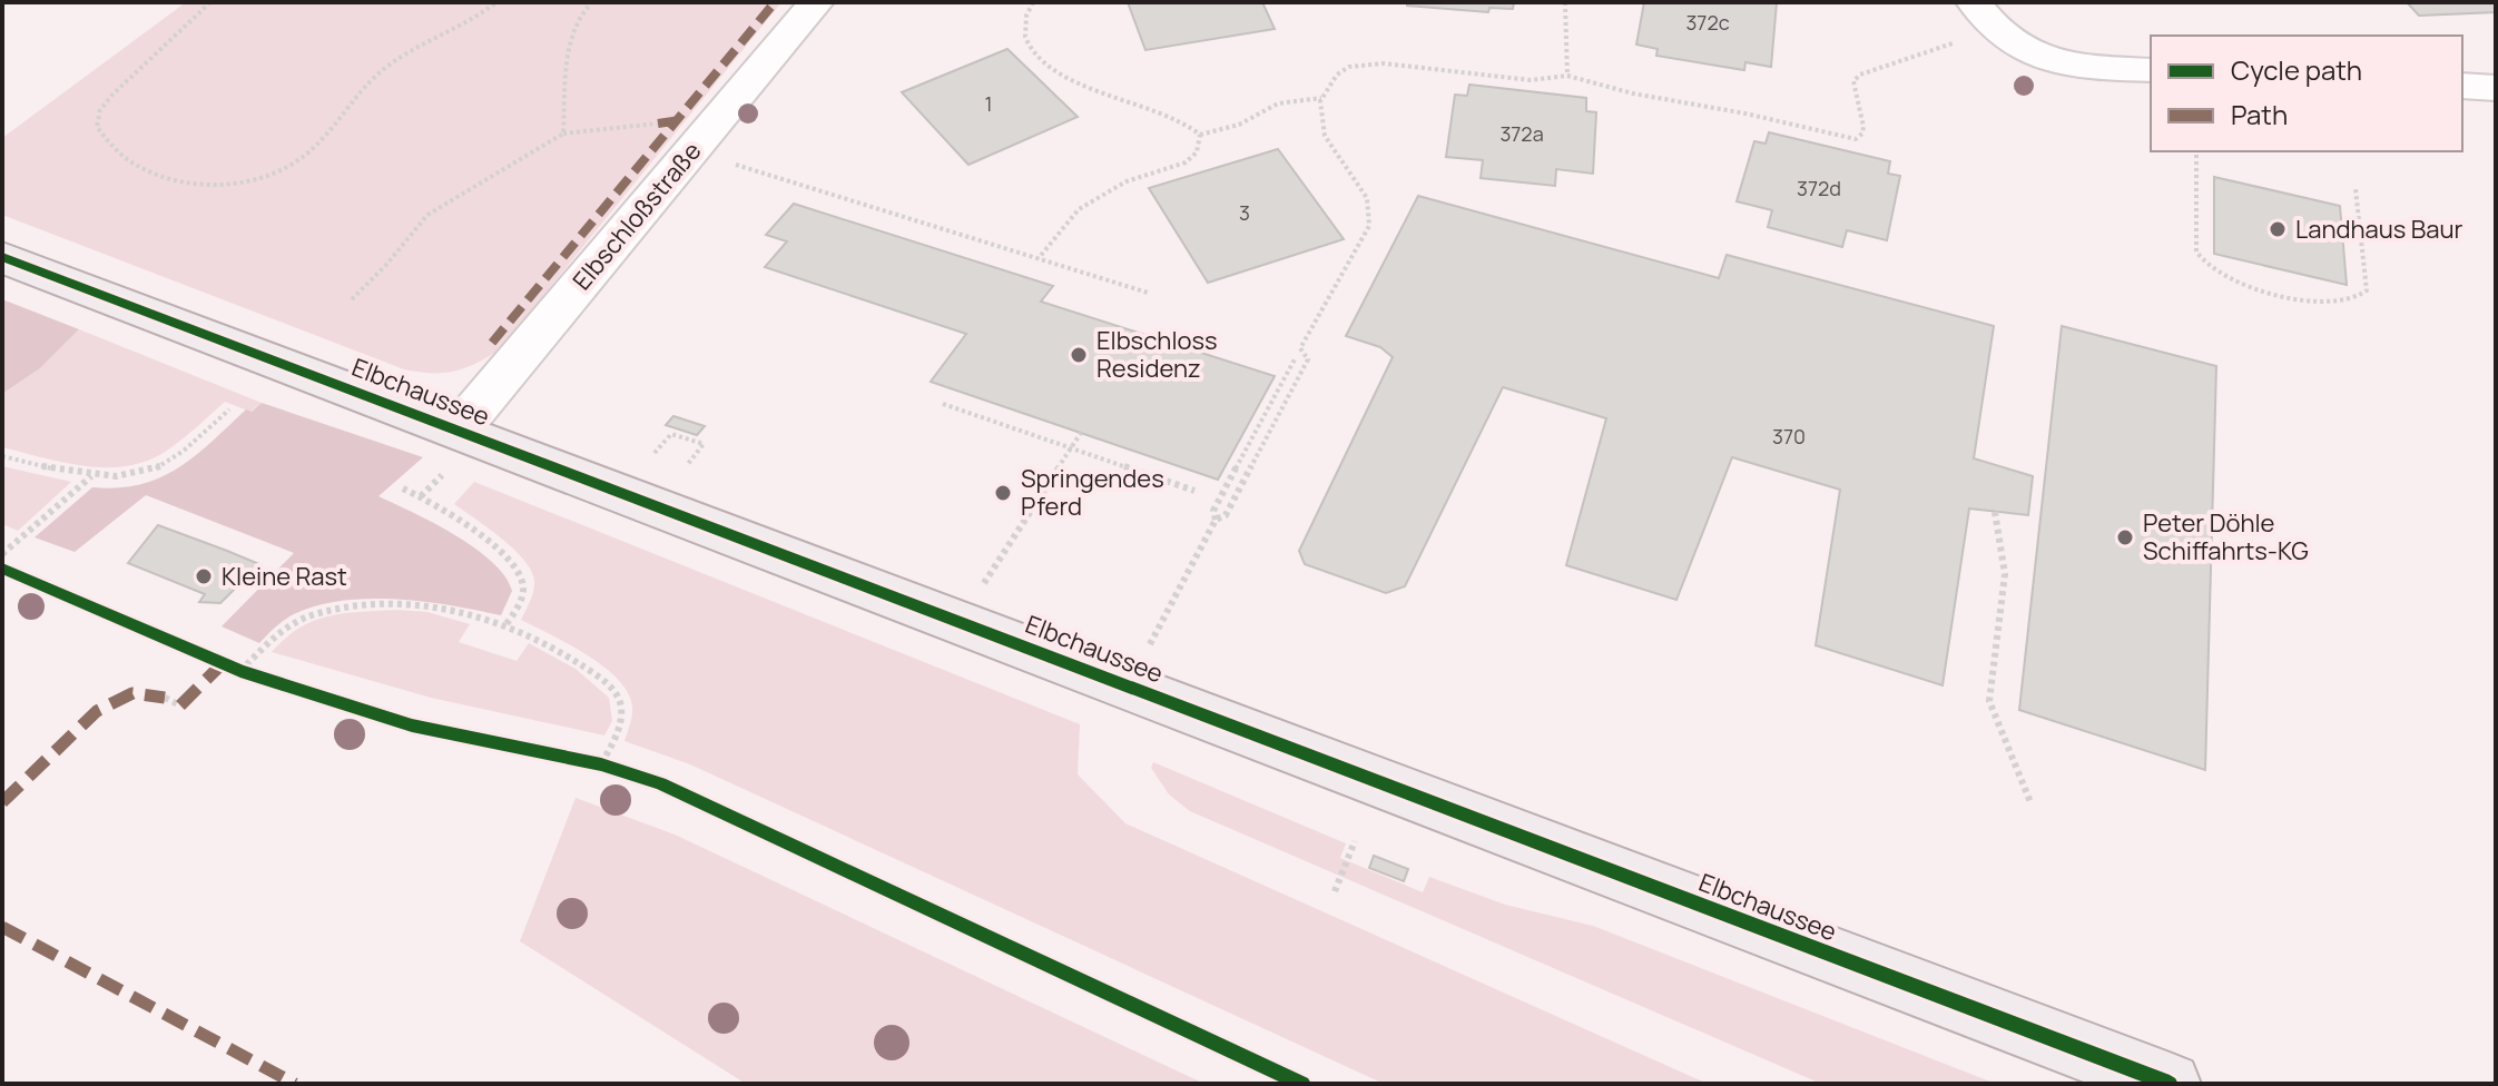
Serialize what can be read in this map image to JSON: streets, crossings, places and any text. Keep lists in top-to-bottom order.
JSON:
{
  "streets": {
    "main road": ["Elbchaussee"],
    "street": ["Elbschloßstraße"]
  },
  "crossings": [
    ["Elbschloßstraße", "Elbchaussee"]
  ],
  "places": [
    "Landhaus Baur",
    "Elbschloss Residenz",
    "Springendes Pferd",
    "Peter Döhle Schiffahrts-KG",
    "Kleine Rast"
  ],
  "house_numbers": [
    "372c",
    "1",
    "372a",
    "372d",
    "3",
    "370"
  ],
  "legend": ["Cycle path", "Path"]
}
